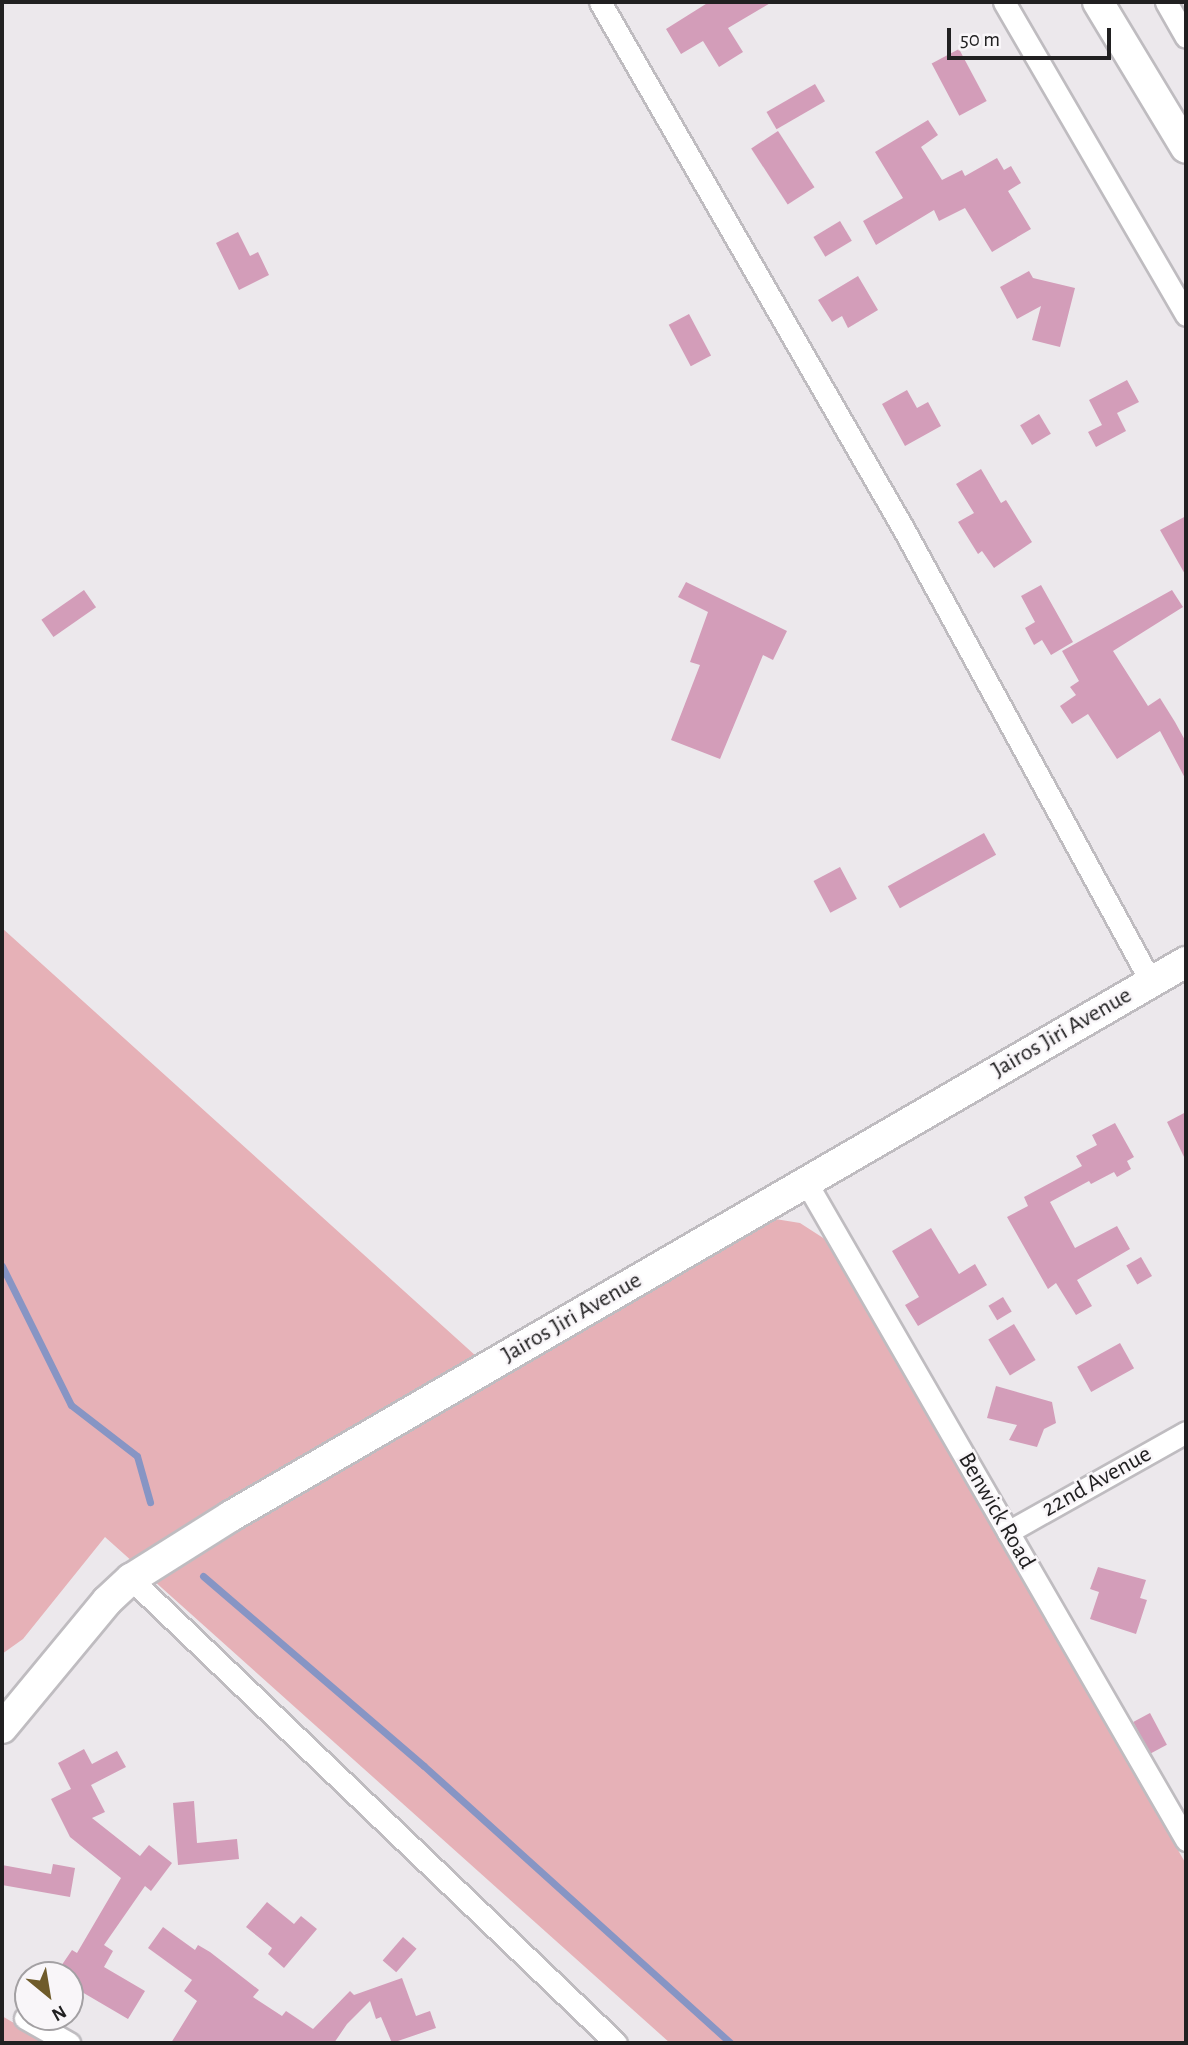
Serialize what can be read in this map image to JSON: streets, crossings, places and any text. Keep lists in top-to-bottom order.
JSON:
{
  "streets": {
    "main road": ["Jairos Jiri Avenue"],
    "street": ["22nd Avenue", "Benwick Road"]
  },
  "crossings": [
    ["Jairos Jiri Avenue", "Benwick Road"],
    ["22nd Avenue", "Benwick Road"]
  ],
  "scale_bar": "50 m",
  "north": "bottom right"
}
